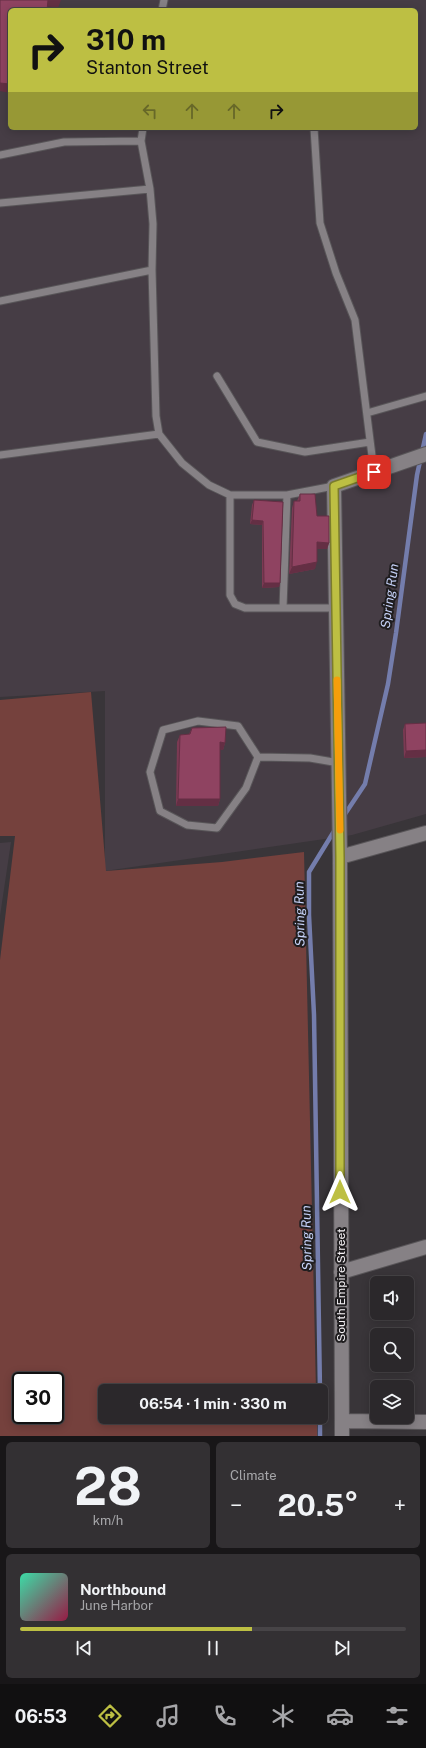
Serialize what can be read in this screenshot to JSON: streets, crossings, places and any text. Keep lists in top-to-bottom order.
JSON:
{
  "streets": {
    "street": ["South Empire Street"]
  },
  "water": ["Spring Run"],
  "page": {
    "turn": ["310 m", "Stanton Street"],
    "limit": "30",
    "trip": "06:54 · 1 min · 330 m",
    "tile": [
      ["28", "km/h"],
      "Climate"
    ],
    "heat": ["−", "20.5°", "+"],
    "song": ["Northbound", "June Harbor"],
    "tabs": "06:53"
  }
}
